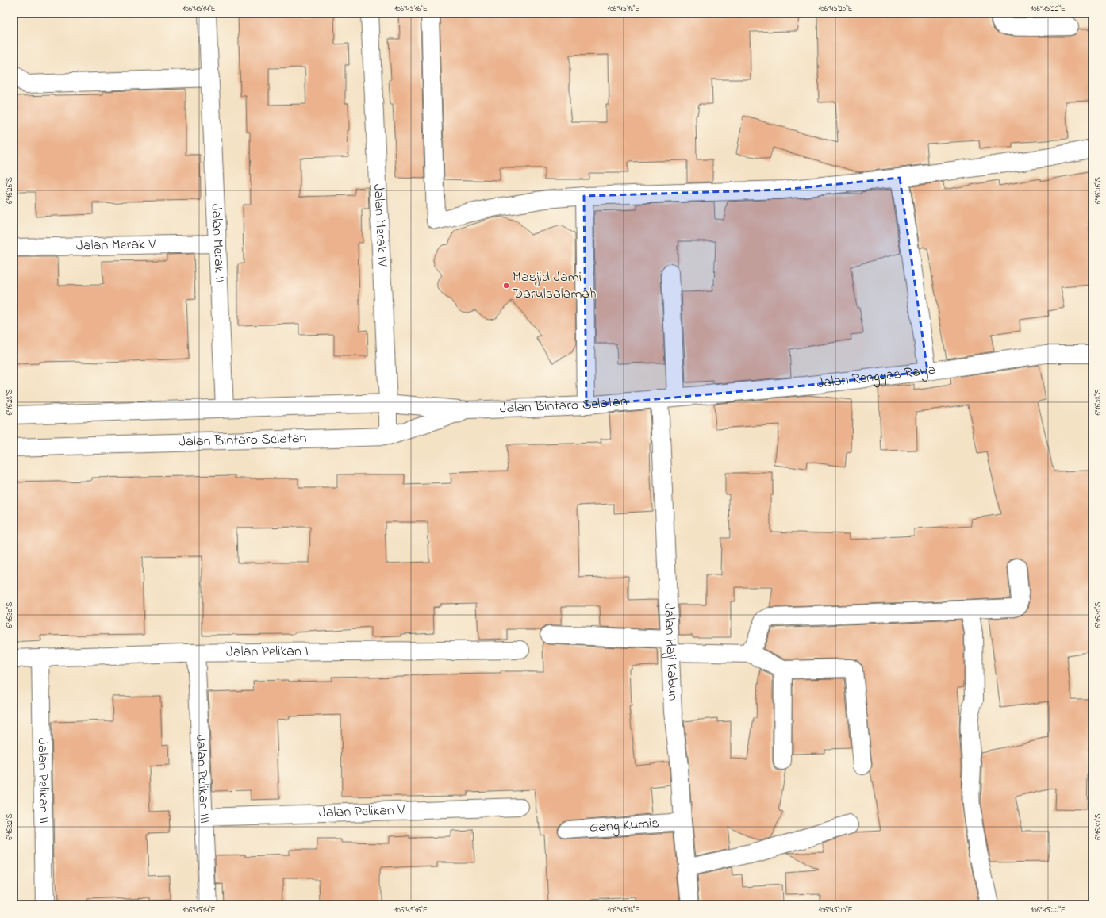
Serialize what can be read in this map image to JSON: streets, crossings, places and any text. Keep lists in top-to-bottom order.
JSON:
{
  "streets": {
    "street": [
      "Jalan Merak IV",
      "Jalan Merak II",
      "Jalan Merak V",
      "Jalan Renggas Raya",
      "Jalan Bintaro Selatan",
      "Jalan Haji Kabun",
      "Jalan Pelikan I",
      "Jalan Pelikan III",
      "Jalan Pelikan II",
      "Jalan Pelikan V",
      "Gang Kumis"
    ]
  },
  "crossings": [
    ["Jalan Merak IV", "Jalan Bintaro Selatan"],
    ["Jalan Merak II", "Jalan Merak V"],
    ["Jalan Merak II", "Jalan Bintaro Selatan"],
    ["Jalan Renggas Raya", "Jalan Bintaro Selatan"],
    ["Jalan Renggas Raya", "Jalan Haji Kabun"],
    ["Jalan Bintaro Selatan", "Jalan Haji Kabun"],
    ["Jalan Haji Kabun", "Gang Kumis"],
    ["Jalan Pelikan I", "Jalan Pelikan III"],
    ["Jalan Pelikan I", "Jalan Pelikan II"],
    ["Jalan Pelikan III", "Jalan Pelikan V"]
  ],
  "places": ["Masjid Jami Darulsalamah"],
  "coordinates": [
    "106°45'14\"E",
    "106°45'16\"E",
    "106°45'18\"E",
    "106°45'20\"E",
    "106°45'22\"E",
    "6°16'26\"S",
    "6°16'28\"S",
    "6°16'30\"S",
    "6°16'32\"S"
  ]
}
